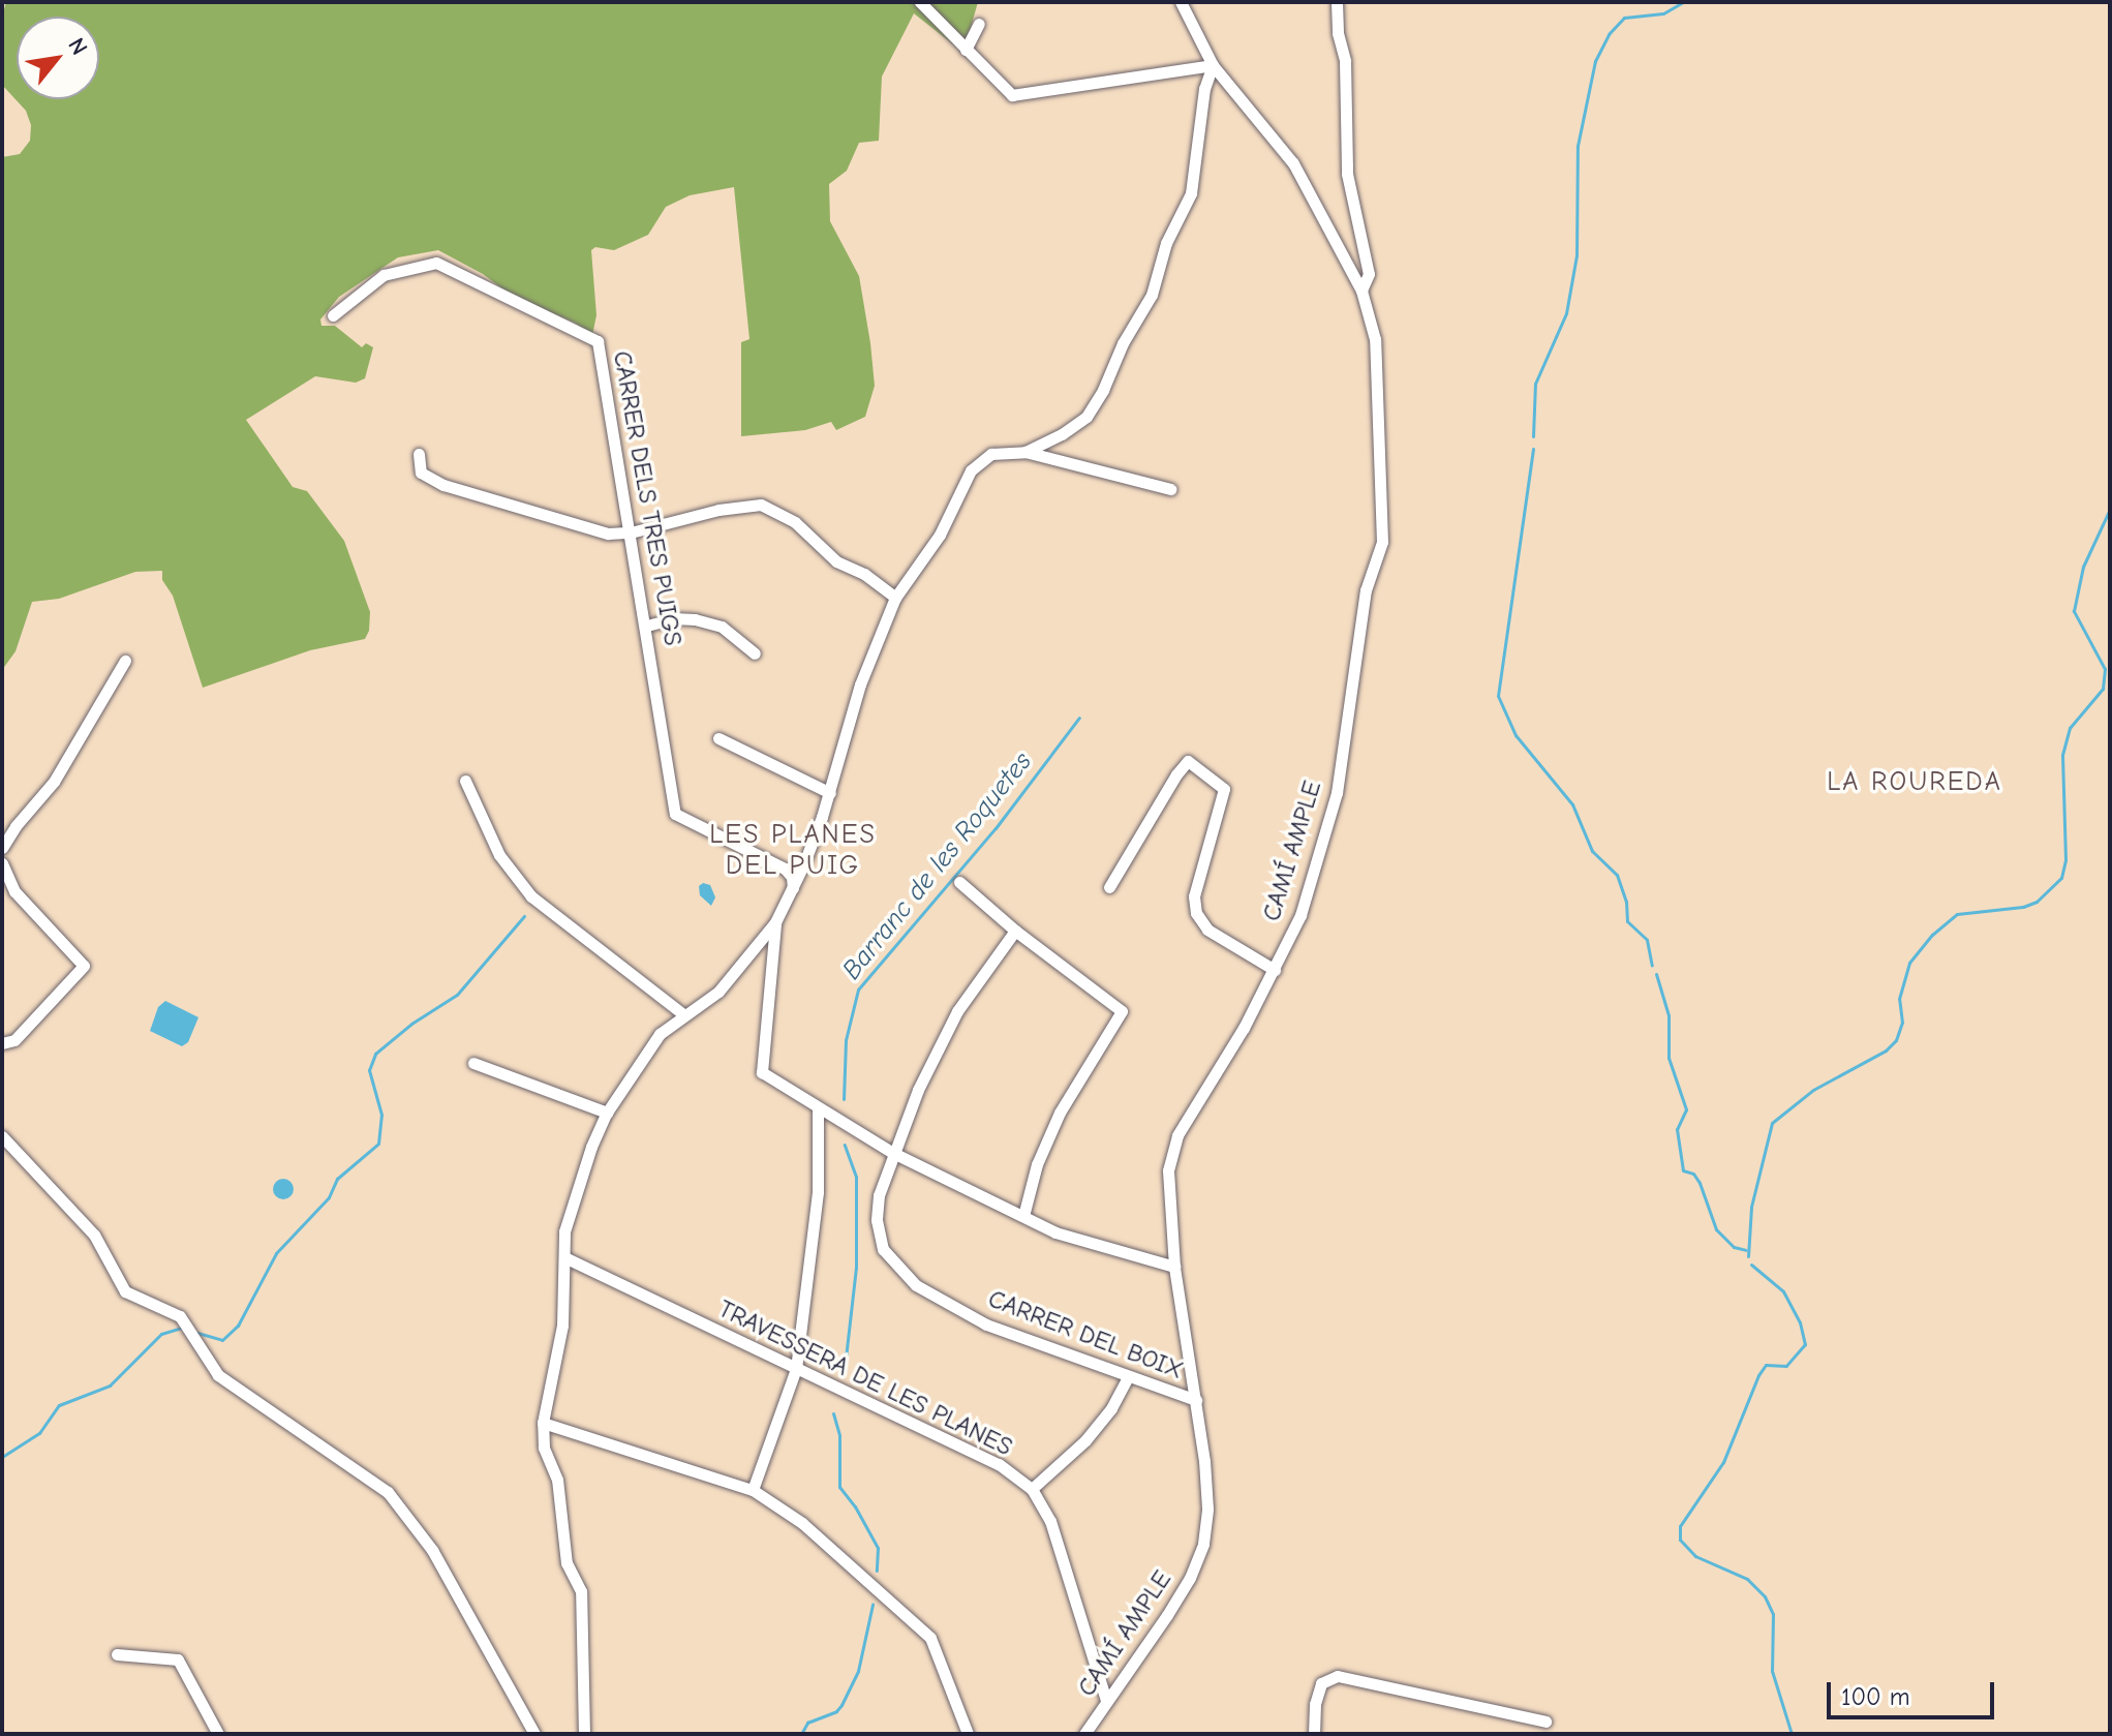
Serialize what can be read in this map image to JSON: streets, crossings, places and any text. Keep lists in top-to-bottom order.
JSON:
{
  "streets": {
    "street": [
      "CARRER DELS TRES PUIGS",
      "CAMÍ AMPLE",
      "CARRER DEL BOIX",
      "TRAVESSERA DE LES PLANES"
    ]
  },
  "crossings": [
    ["CAMÍ AMPLE", "CARRER DEL BOIX"],
    ["CAMÍ AMPLE", "TRAVESSERA DE LES PLANES"]
  ],
  "districts": ["LA ROUREDA", "LES PLANES DEL PUIG"],
  "water": ["Barranc de les Roquetes"],
  "scale_bar": "100 m",
  "north": "top right"
}
